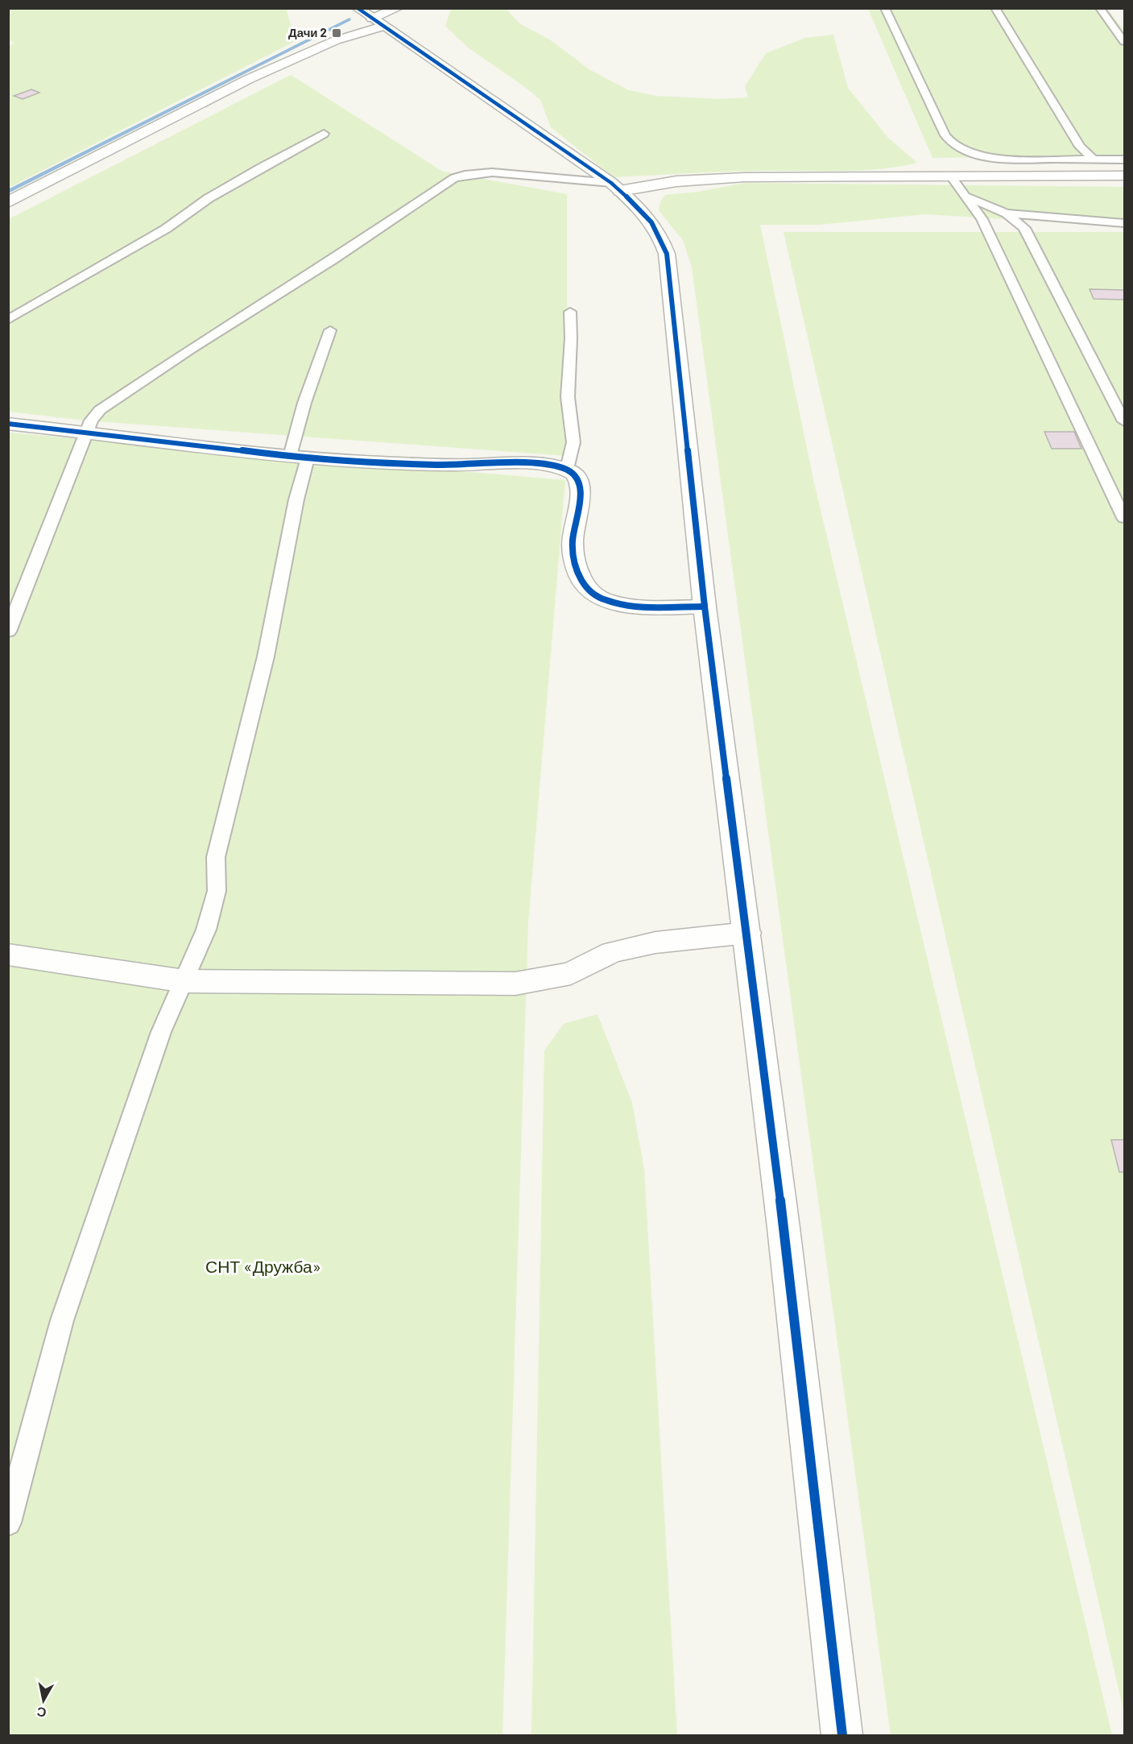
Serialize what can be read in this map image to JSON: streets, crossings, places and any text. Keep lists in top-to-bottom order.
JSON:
{
  "parks": ["СНТ «Дружба»"],
  "places": {
    "transit": ["Дачи 2"]
  },
  "north": "bottom"
}
